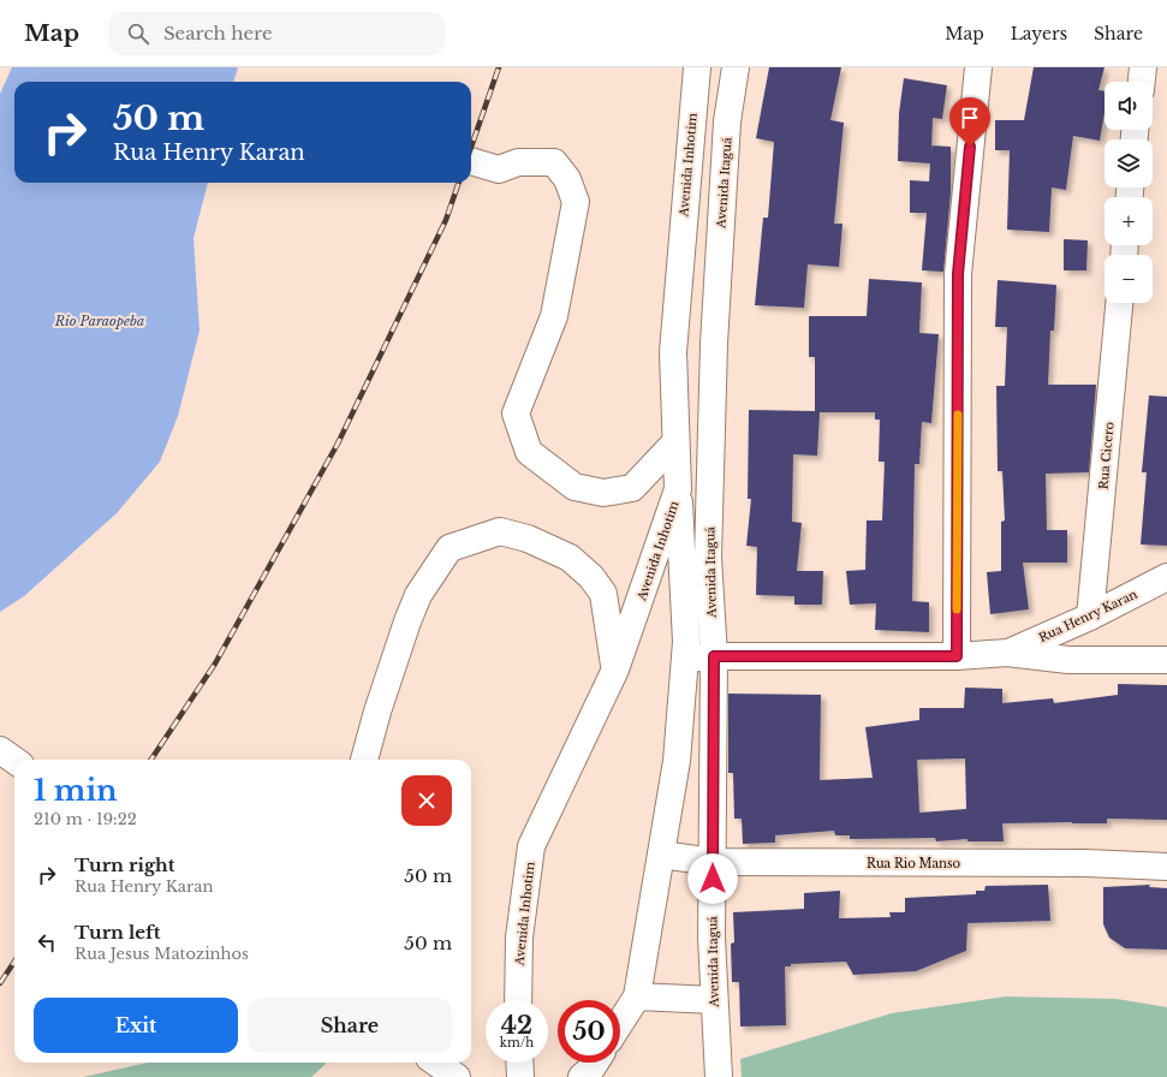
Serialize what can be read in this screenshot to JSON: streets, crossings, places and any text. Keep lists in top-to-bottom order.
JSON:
{
  "streets": {
    "main road": [
      "Avenida Inhotim",
      "Avenida Itaguá",
      "Rua Cicero",
      "Rua Henry Karan",
      "Rua Rio Manso"
    ]
  },
  "crossings": [
    ["Avenida Itaguá", "Rua Henry Karan"],
    ["Avenida Itaguá", "Rua Rio Manso"],
    ["Rua Cicero", "Rua Henry Karan"]
  ],
  "water": ["Rio Paraopeba"],
  "page": {
    "header": "Map",
    "search": "Search here",
    "nav": ["Map", "Layers", "Share"],
    "map_buttons": ["+", "−"],
    "turn": ["50 m", "Rua Henry Karan"],
    "heading": ["1 min", "210 m · 19:22"],
    "list": [
      {
        "name": "Turn right",
        "note": "Rua Henry Karan",
        "value": "50 m"
      },
      {
        "name": "Turn left",
        "note": "Rua Jesus Matozinhos",
        "value": "50 m"
      }
    ],
    "buttons": ["Exit", "Share"],
    "speed": "42 km/h",
    "limit": "50"
  }
}
